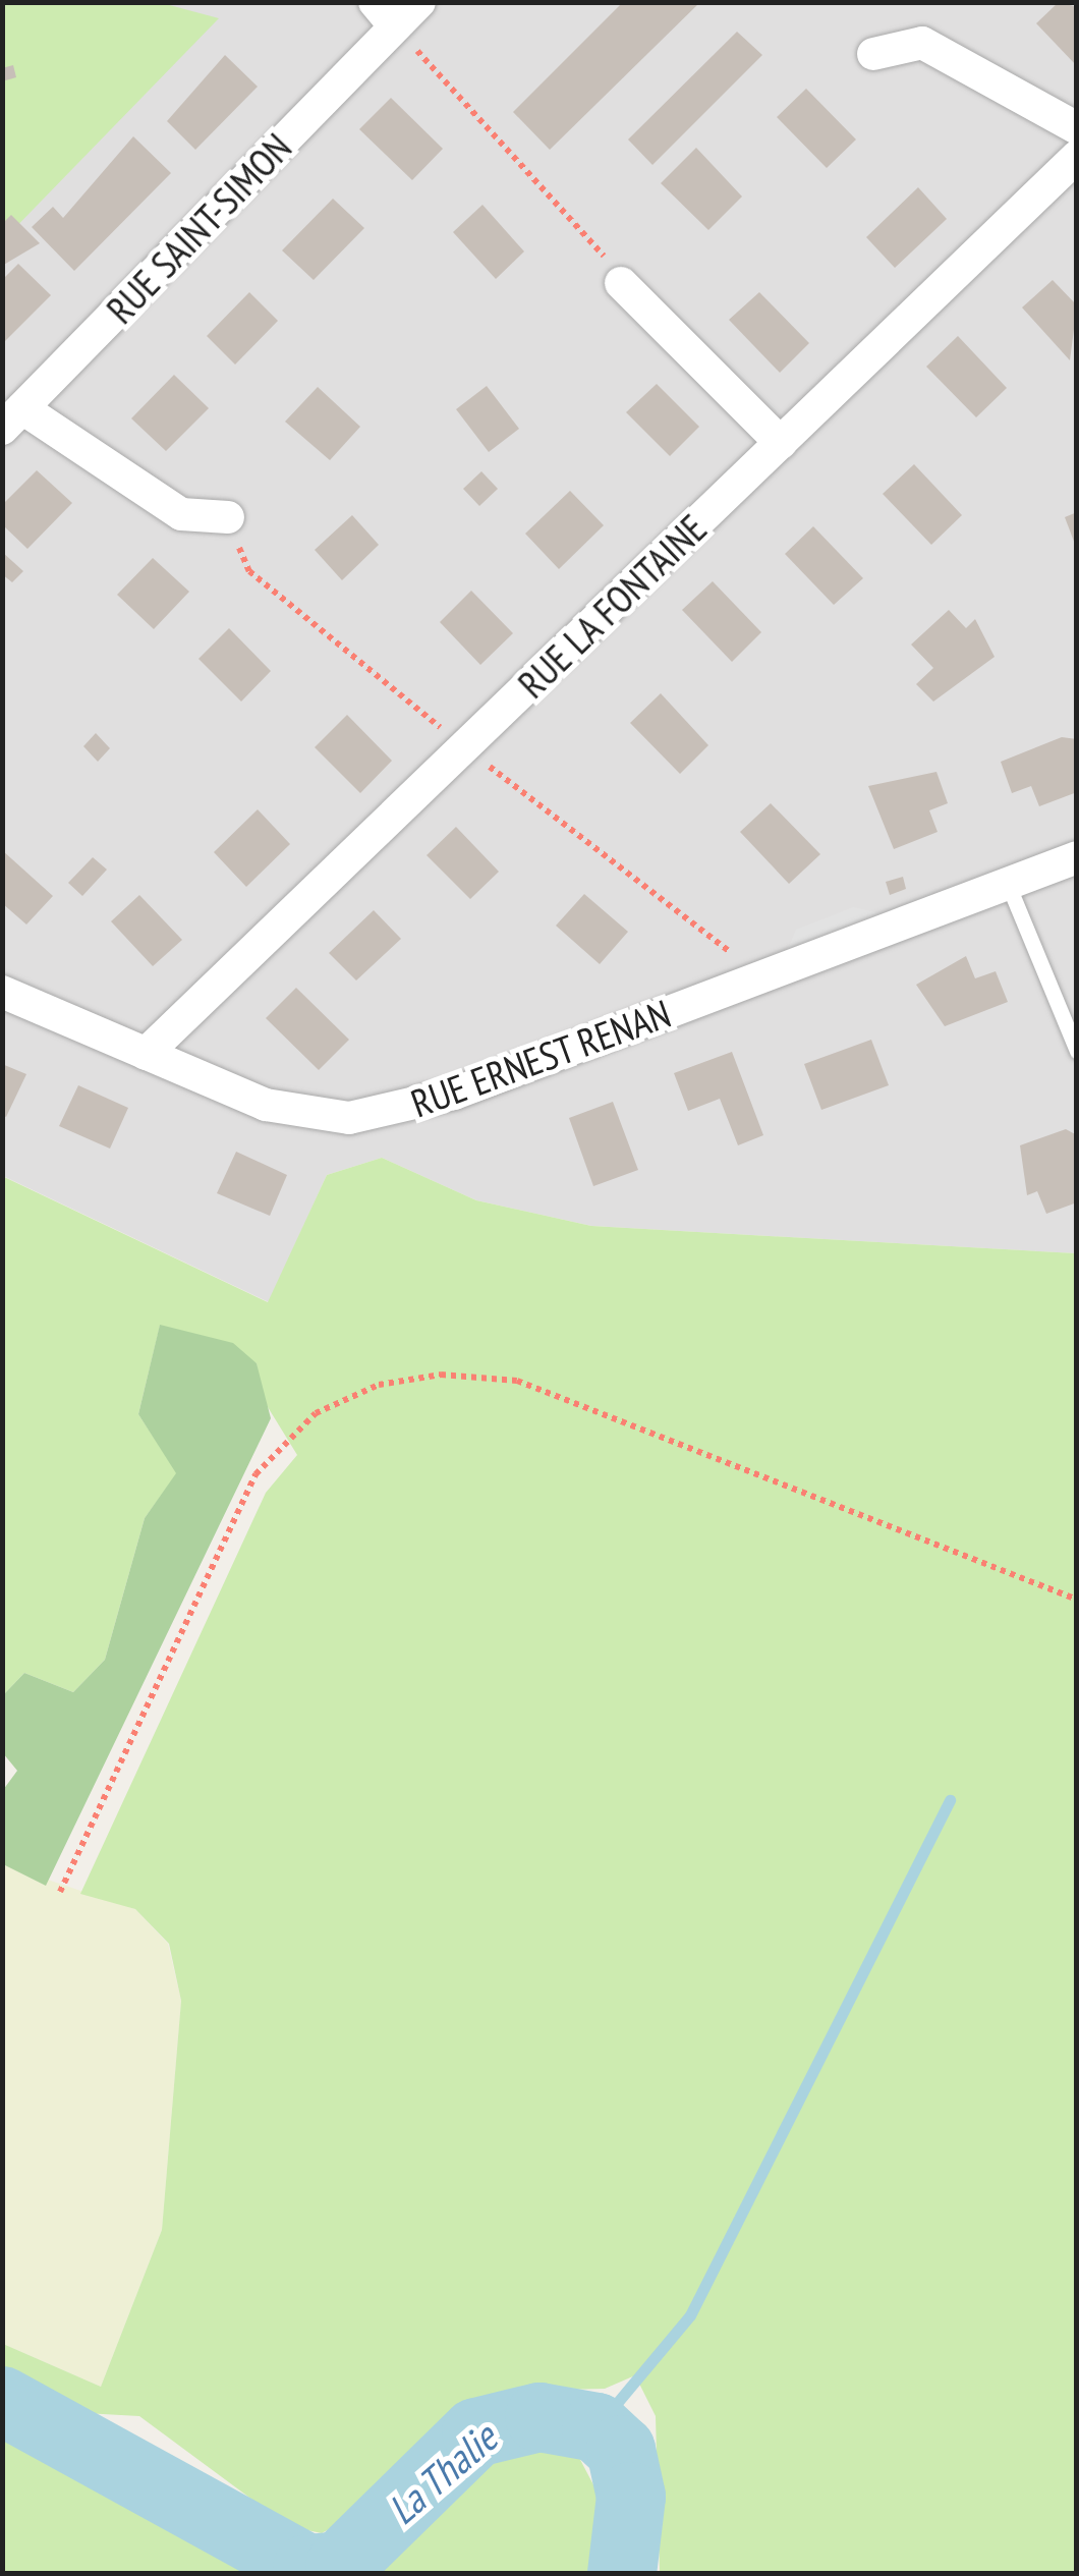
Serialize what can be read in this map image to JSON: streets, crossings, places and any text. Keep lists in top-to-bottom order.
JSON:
{
  "streets": {
    "street": ["RUE SAINT-SIMON", "RUE LA FONTAINE", "RUE ERNEST RENAN"]
  },
  "crossings": [
    ["RUE LA FONTAINE", "RUE ERNEST RENAN"]
  ],
  "water": ["La Thalie"]
}
